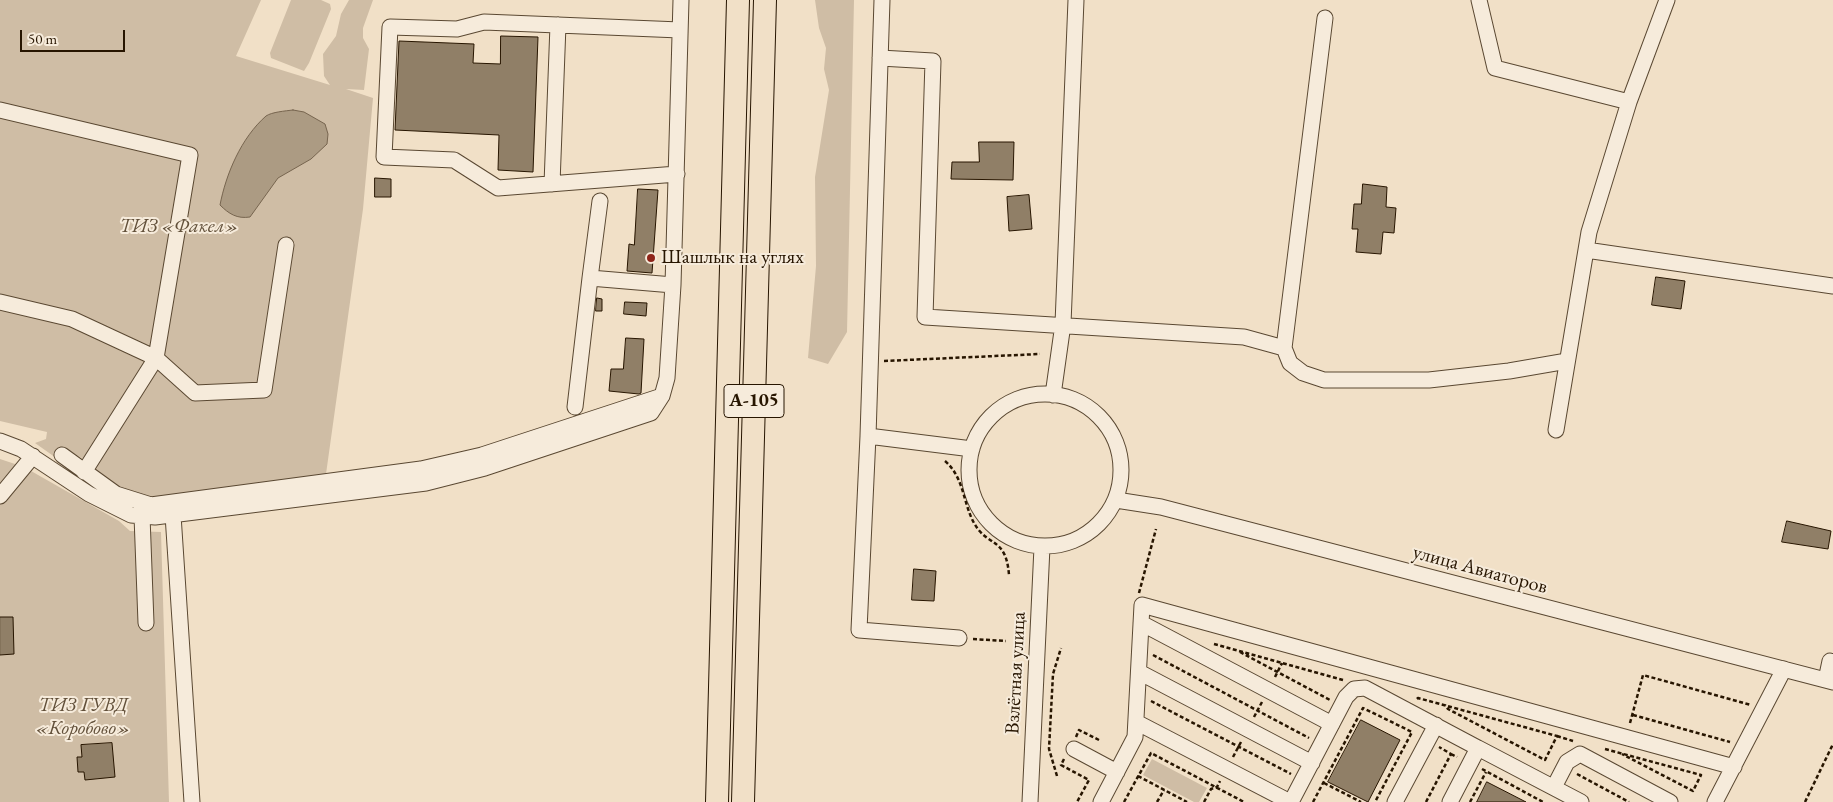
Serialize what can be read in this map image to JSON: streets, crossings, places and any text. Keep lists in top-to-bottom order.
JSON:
{
  "streets": {
    "highway": ["А-105"],
    "street": ["улица Авиаторов", "Взлётная улица"]
  },
  "crossings": [
    ["улица Авиаторов", "Взлётная улица"]
  ],
  "parks": ["ТИЗ «Факел»", "ТИЗ ГУВД «Коробово»"],
  "places": ["Шашлык на углях"],
  "scale_bar": "50 m"
}
